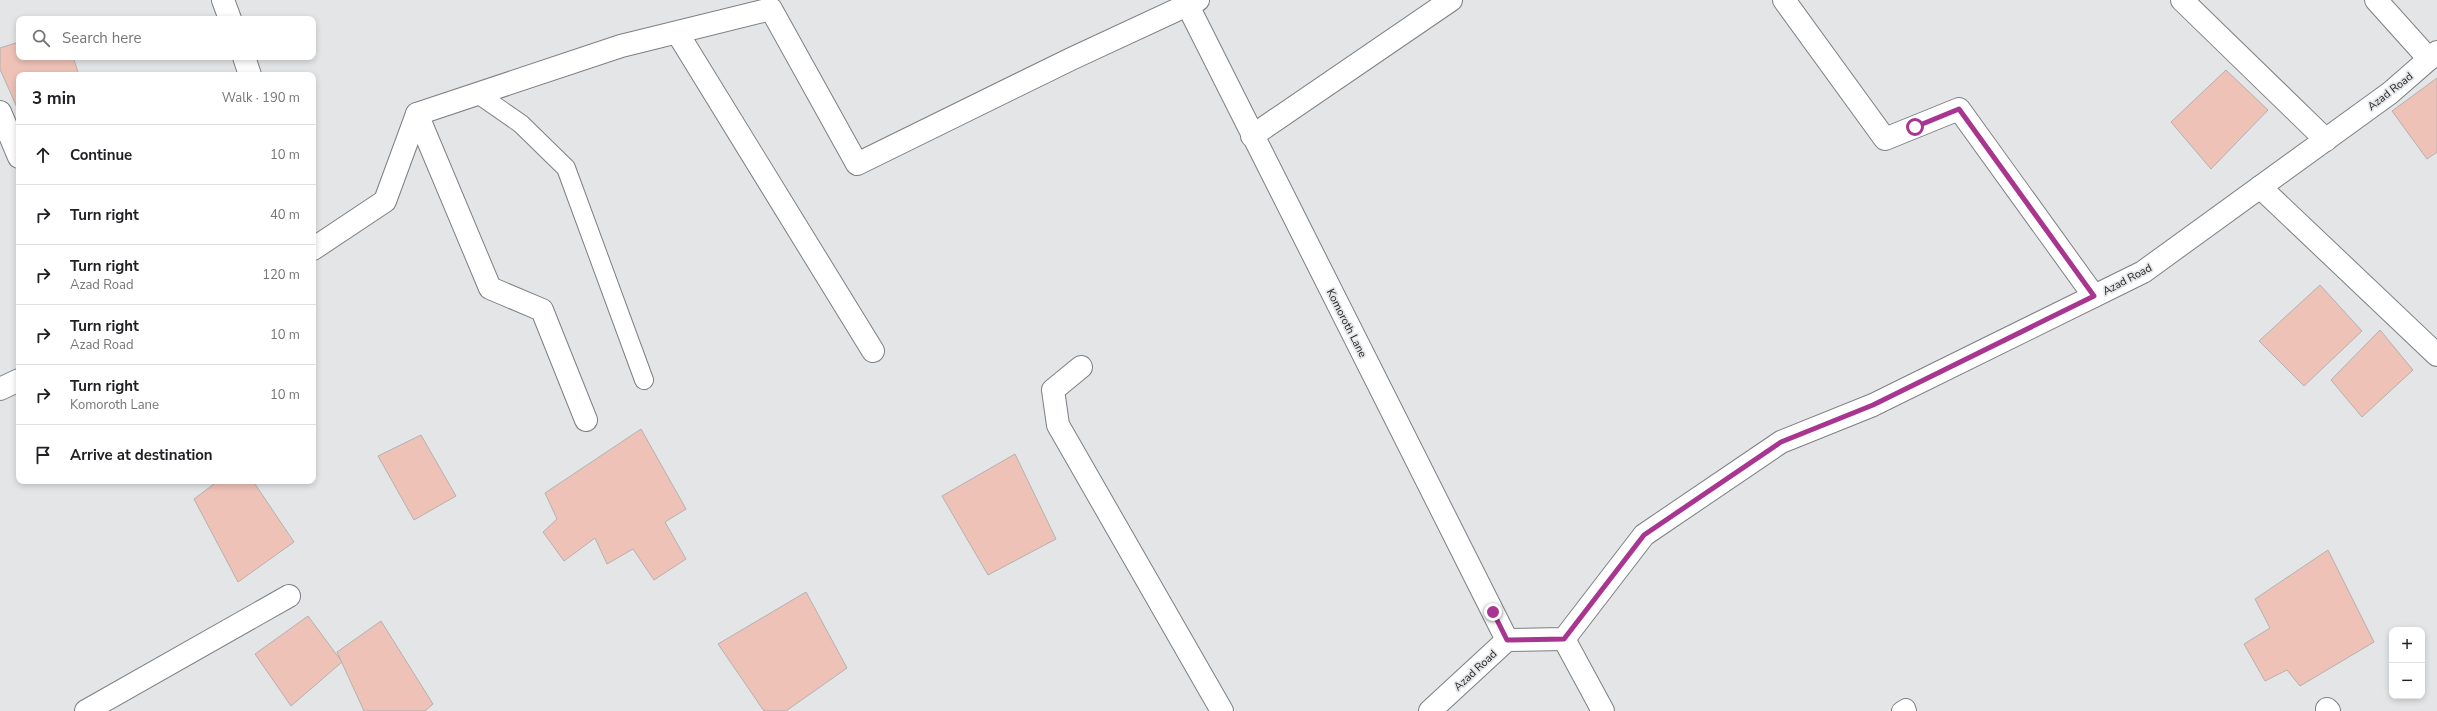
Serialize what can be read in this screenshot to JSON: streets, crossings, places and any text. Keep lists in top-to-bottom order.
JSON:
{
  "streets": {
    "street": ["Azad Road", "Komoroth Lane"]
  },
  "crossings": [
    ["Azad Road", "Komoroth Lane"]
  ],
  "page": {
    "search": "Search here",
    "heading": ["3 min", "Walk · 190 m"],
    "list": [
      ["Continue", "10 m"],
      ["Turn right", "40 m"],
      ["Turn right", "Azad Road", "120 m"],
      ["Turn right", "Azad Road", "10 m"],
      ["Turn right", "Komoroth Lane", "10 m"],
      "Arrive at destination"
    ],
    "map_buttons": ["+", "−"]
  }
}
